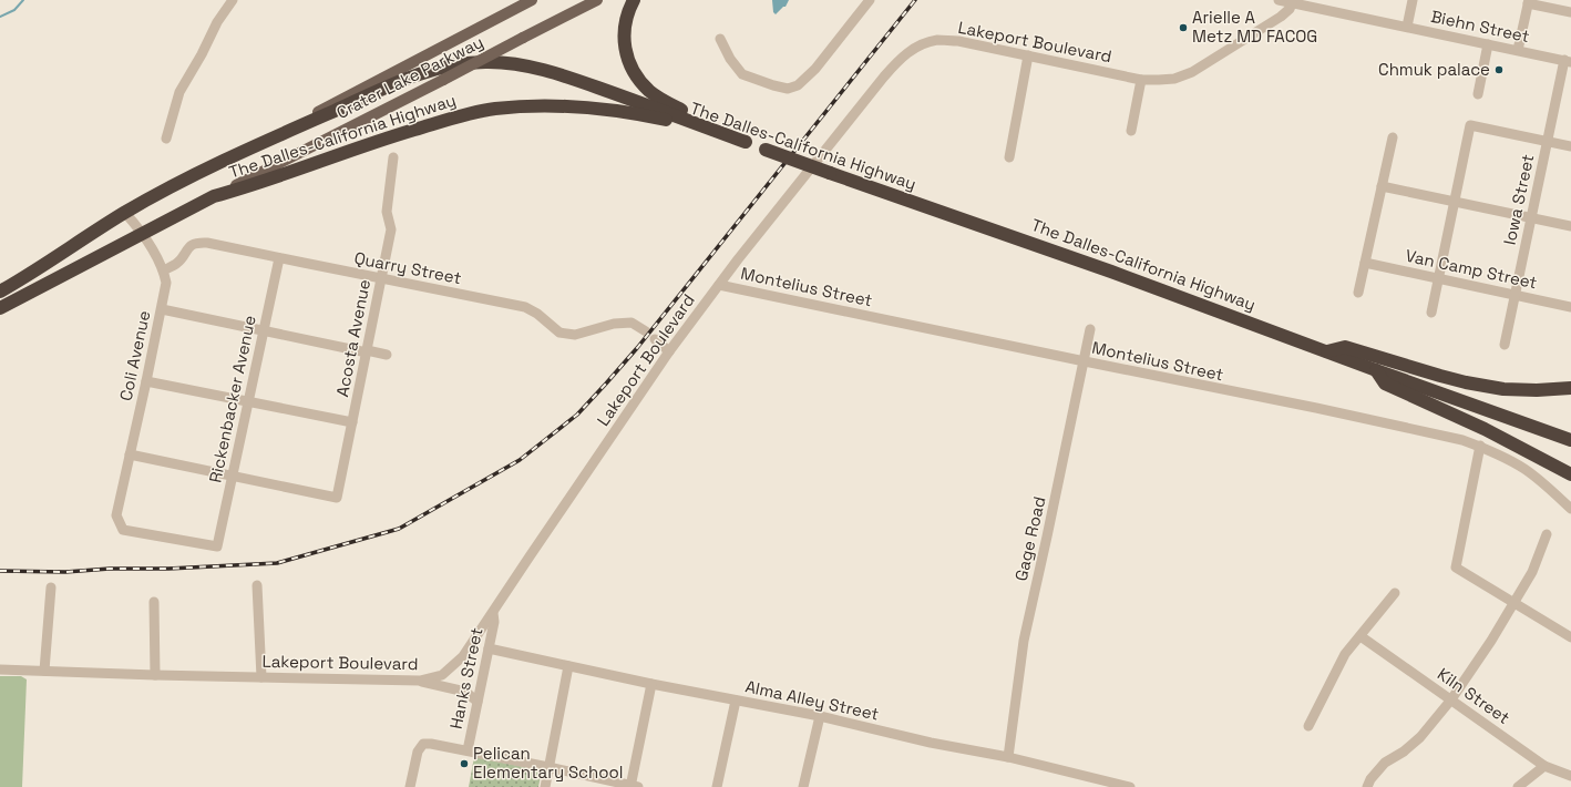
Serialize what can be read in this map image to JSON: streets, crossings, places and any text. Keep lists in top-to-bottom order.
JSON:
{
  "streets": {
    "highway": ["The Dalles-California Highway"],
    "main road": ["Crater Lake Parkway"],
    "street": [
      "Biehn Street",
      "Lakeport Boulevard",
      "Iowa Street",
      "Quarry Street",
      "Van Camp Street",
      "Montelius Street",
      "Acosta Avenue",
      "Coli Avenue",
      "Rickenbacker Avenue",
      "Gage Road",
      "Hanks Street",
      "Kiln Street",
      "Alma Alley Street"
    ]
  },
  "crossings": [
    ["Biehn Street", "Lakeport Boulevard"],
    ["Biehn Street", "Iowa Street"],
    ["Lakeport Boulevard", "Montelius Street"],
    ["Lakeport Boulevard", "Hanks Street"],
    ["Crater Lake Parkway", "The Dalles-California Highway"],
    ["The Dalles-California Highway", "Coli Avenue"],
    ["Iowa Street", "Van Camp Street"],
    ["Quarry Street", "Acosta Avenue"],
    ["Quarry Street", "Coli Avenue"],
    ["Quarry Street", "Rickenbacker Avenue"],
    ["Montelius Street", "Gage Road"],
    ["Acosta Avenue", "Rickenbacker Avenue"],
    ["Coli Avenue", "Rickenbacker Avenue"],
    ["Gage Road", "Alma Alley Street"],
    ["Hanks Street", "Alma Alley Street"]
  ],
  "places": ["Arielle A Metz MD FACOG", "Chmuk palace", "Pelican Elementary School"]
}
